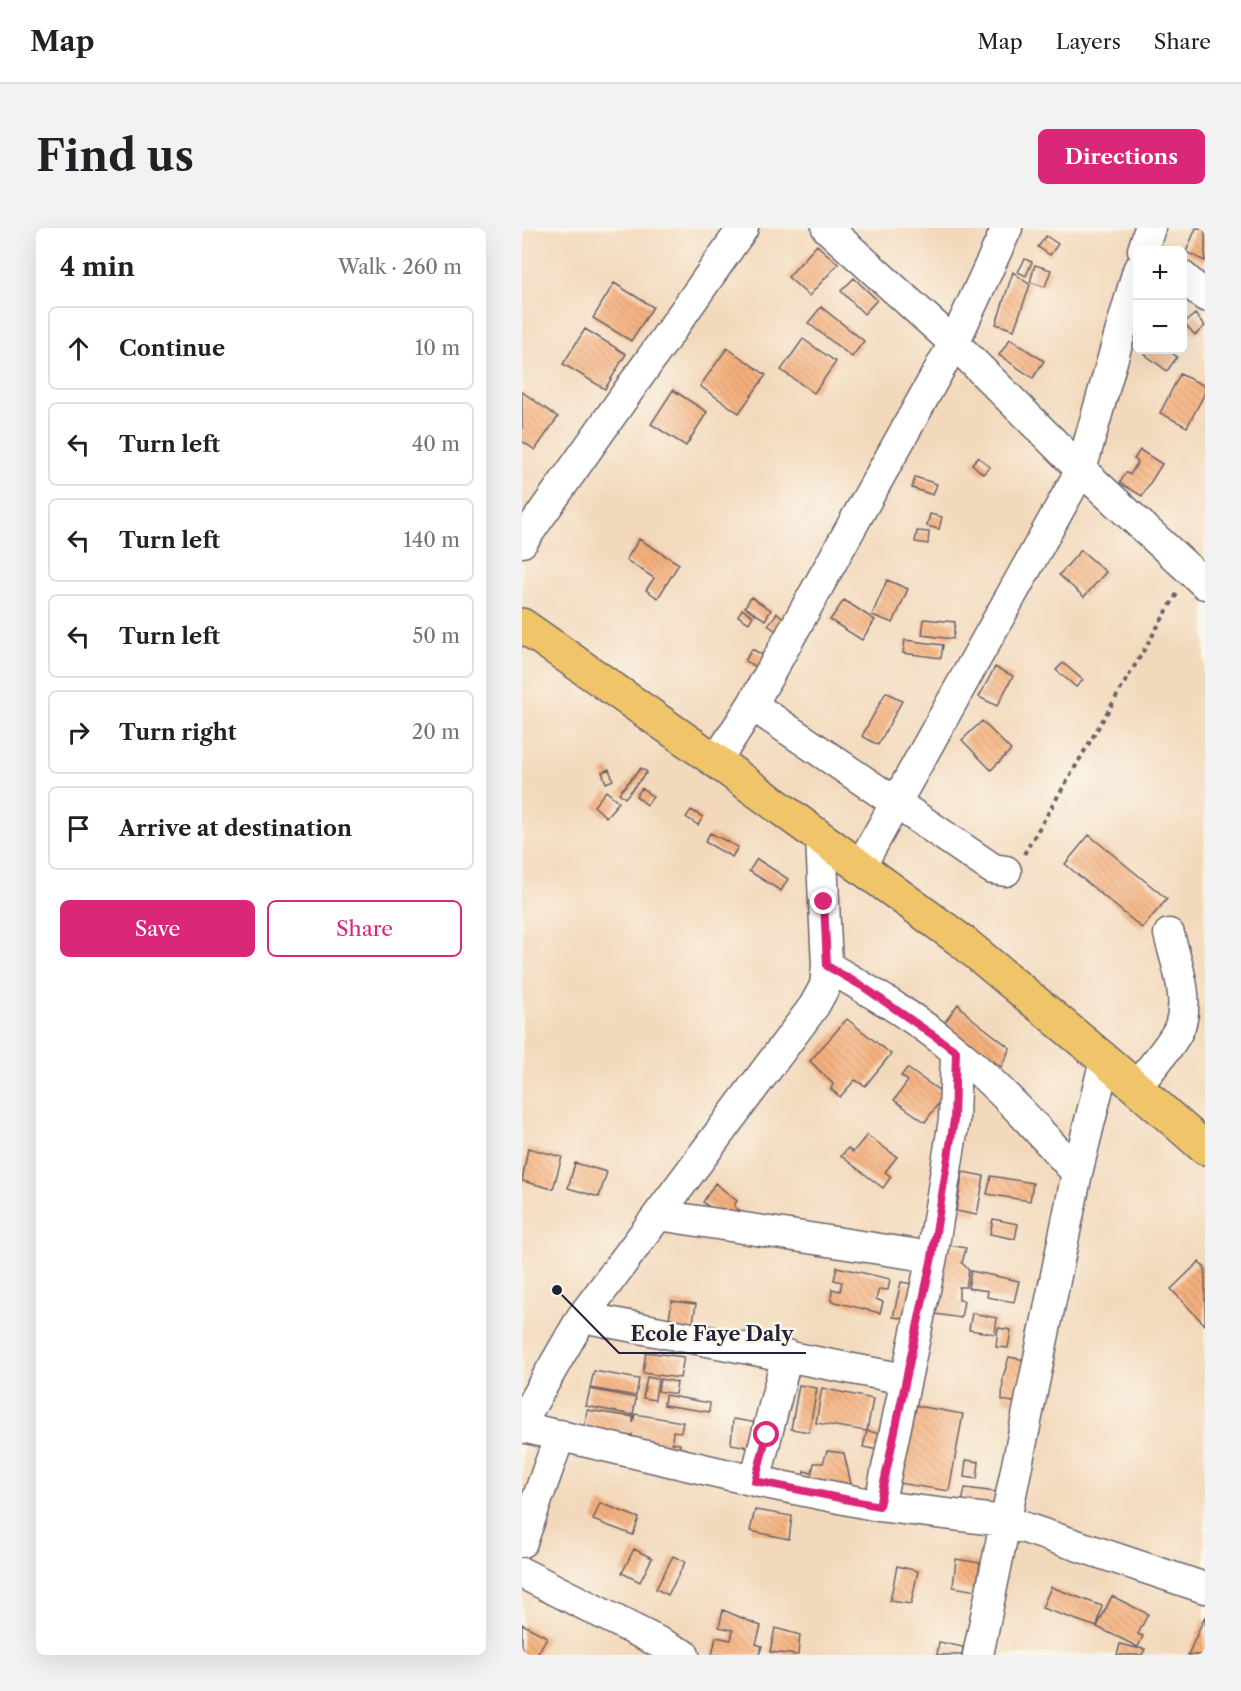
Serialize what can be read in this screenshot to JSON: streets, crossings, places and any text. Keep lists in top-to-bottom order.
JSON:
{
  "places": ["Ecole Faye Daly"],
  "page": {
    "header": "Map",
    "nav": ["Map", "Layers", "Share"],
    "buttons": [
      "Directions",
      ["Save", "Share"]
    ],
    "title": "Find us",
    "heading": ["4 min", "Walk · 260 m"],
    "map_buttons": ["+", "−"],
    "list": [
      ["Continue", "10 m"],
      ["Turn left", "40 m"],
      ["Turn left", "140 m"],
      ["Turn left", "50 m"],
      ["Turn right", "20 m"],
      "Arrive at destination"
    ]
  }
}
